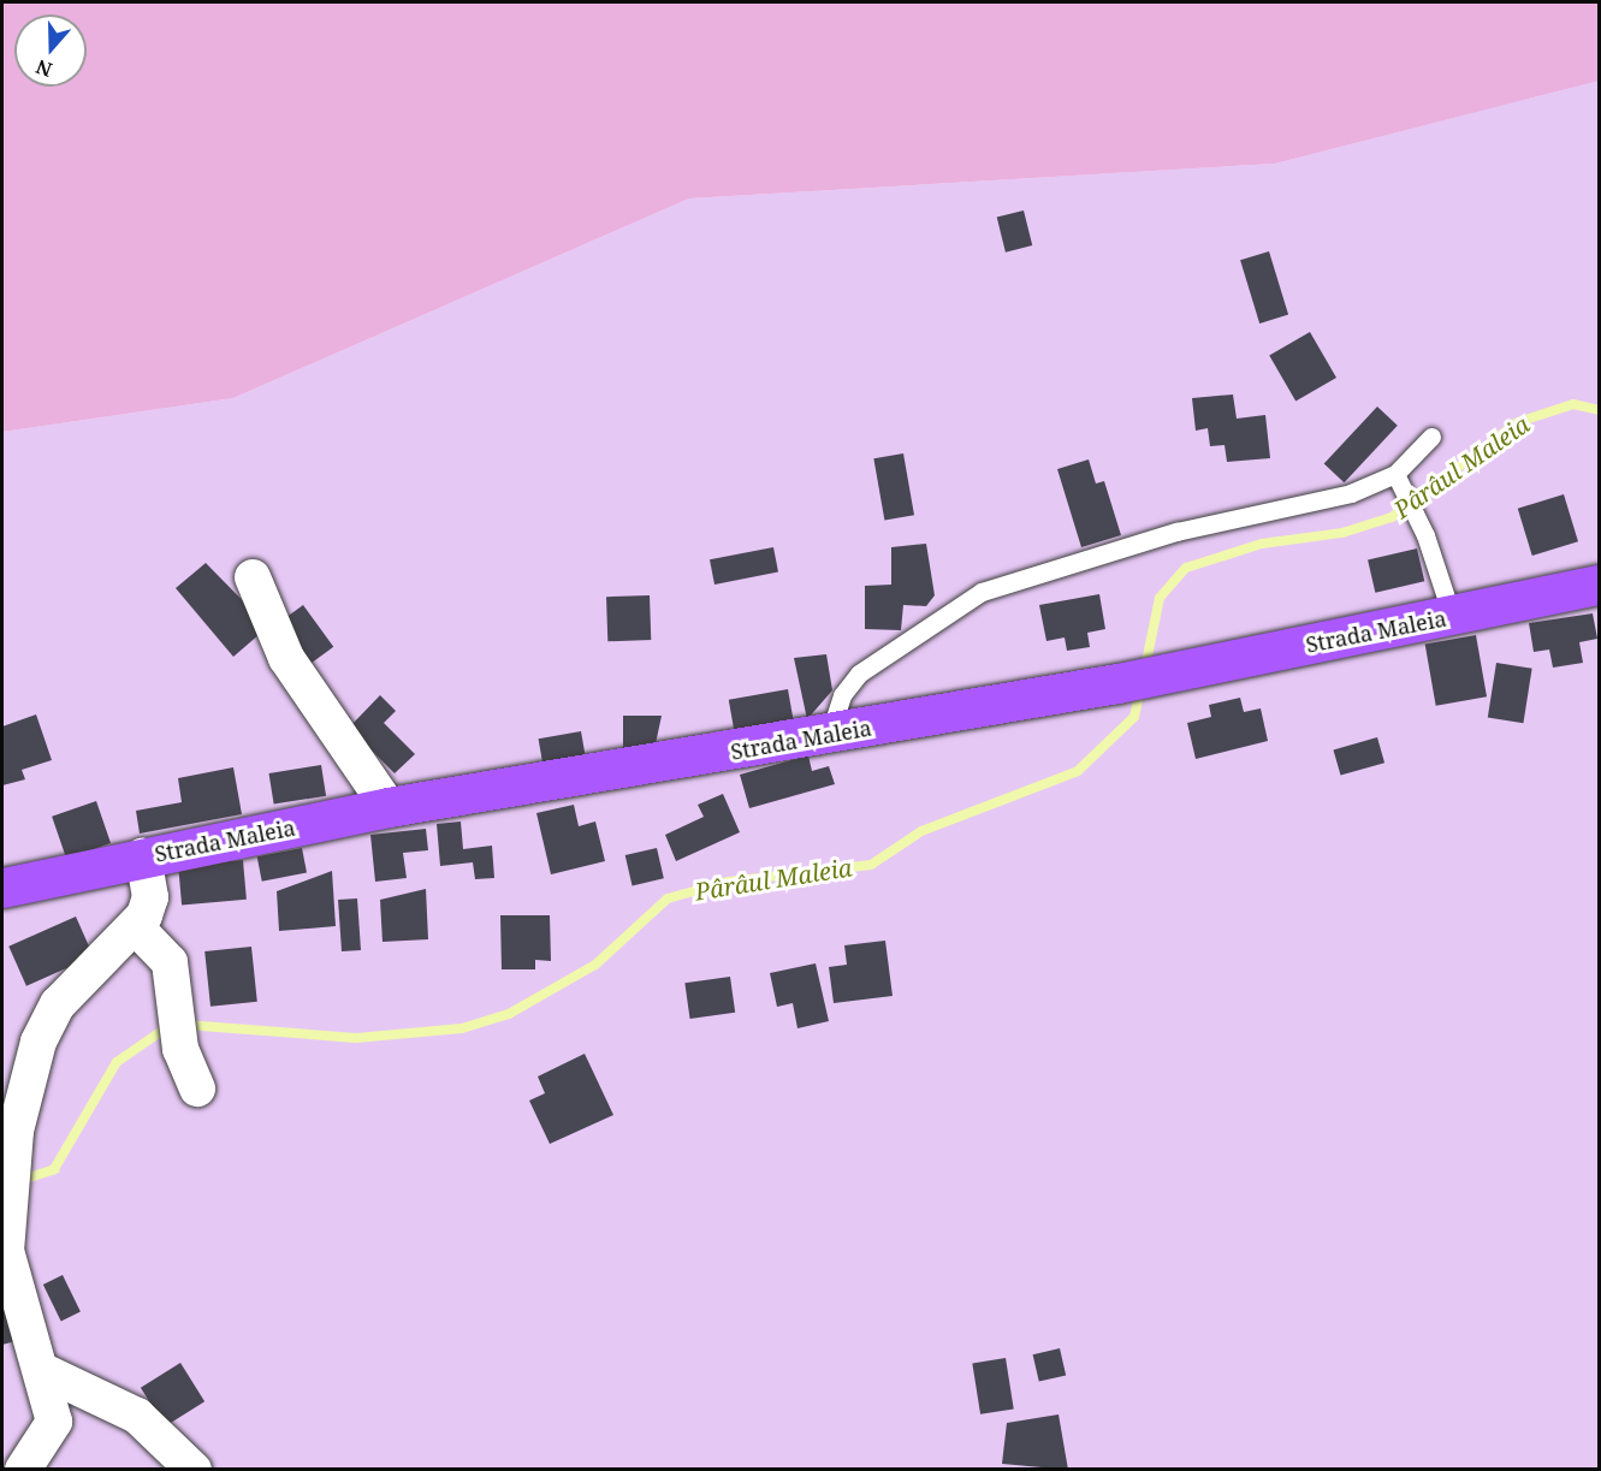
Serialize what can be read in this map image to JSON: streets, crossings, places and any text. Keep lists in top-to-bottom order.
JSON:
{
  "streets": {
    "main road": ["Strada Maleia"]
  },
  "water": ["Pârâul Maleia"],
  "north": "bottom"
}
